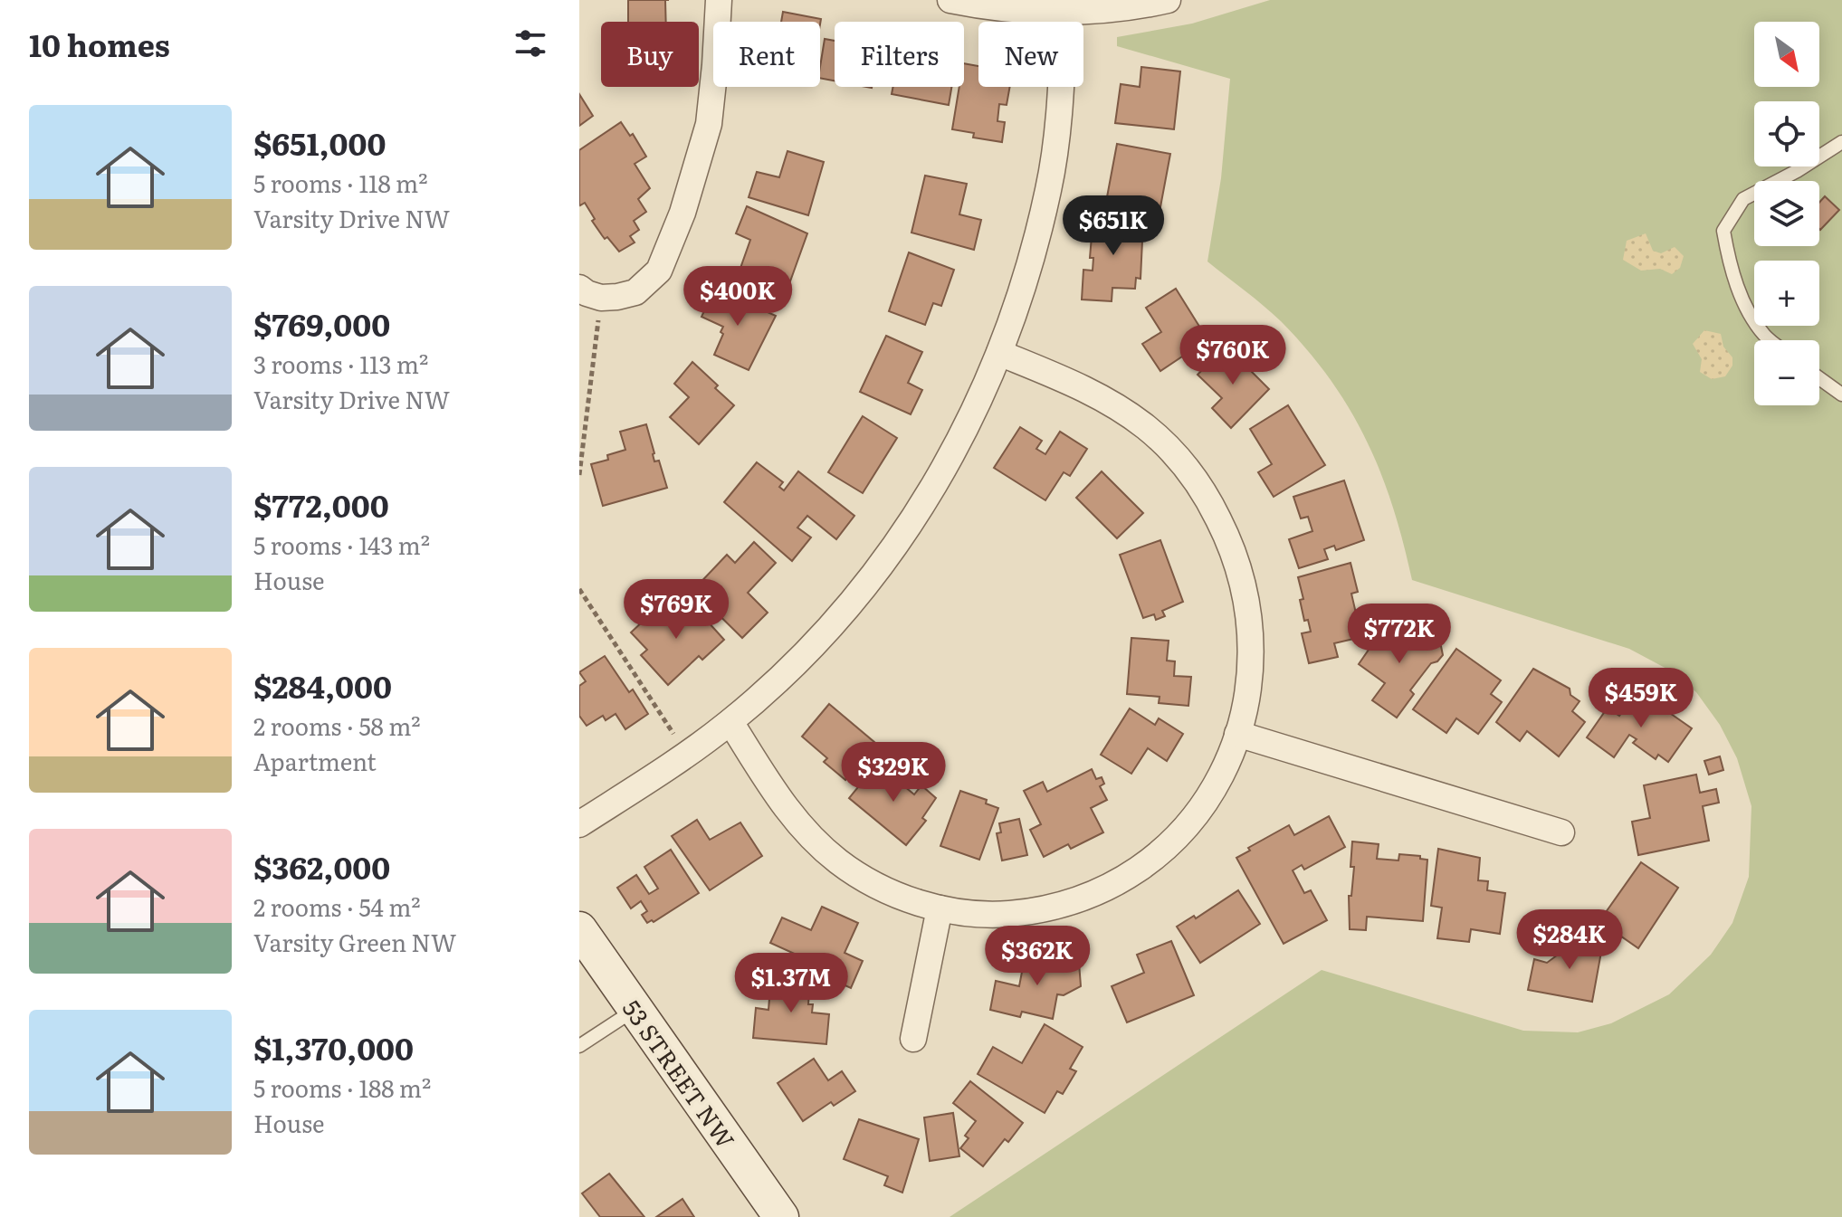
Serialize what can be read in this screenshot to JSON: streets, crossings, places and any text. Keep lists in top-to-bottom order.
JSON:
{
  "streets": {
    "street": ["53 STREET NW"]
  },
  "north": "bottom right",
  "page": {
    "heading": "10 homes",
    "map_buttons": ["+", "−"],
    "chip": [
      "Buy",
      "Rent",
      "Filters",
      "New"
    ],
    "list": [
      {
        "name": "$651,000",
        "note": "5 rooms · 118 m² · Varsity Drive NW"
      },
      {
        "name": "$769,000",
        "note": "3 rooms · 113 m² · Varsity Drive NW"
      },
      {
        "name": "$772,000",
        "note": "5 rooms · 143 m² · House"
      },
      {
        "name": "$284,000",
        "note": "2 rooms · 58 m² · Apartment"
      },
      {
        "name": "$362,000",
        "note": "2 rooms · 54 m² · Varsity Green NW"
      },
      {
        "name": "$1,370,000",
        "note": "5 rooms · 188 m² · House"
      }
    ],
    "price": [
      "$651K",
      "$400K",
      "$760K",
      "$769K",
      "$772K",
      "$459K",
      "$329K",
      "$284K",
      "$362K",
      "$1.37M"
    ]
  }
}
